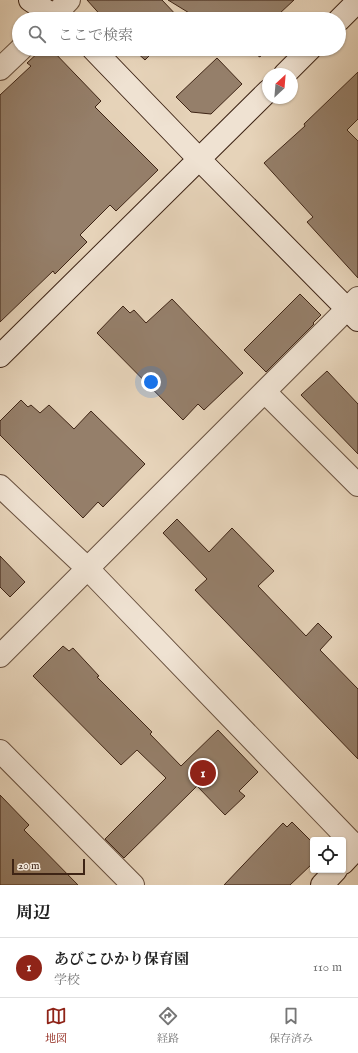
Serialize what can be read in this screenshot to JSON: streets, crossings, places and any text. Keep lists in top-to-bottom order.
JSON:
{
  "scale_bar": "20 m",
  "north": "top right",
  "page": {
    "search": "ここで検索",
    "pins": "1",
    "scale": "20 m",
    "heading": "周辺",
    "list": [
      {
        "mark": "1",
        "name": "あびこひかり保育園",
        "note": "学校",
        "value": "110 m"
      }
    ],
    "nav": ["地図", "経路", "保存済み"]
  }
}
